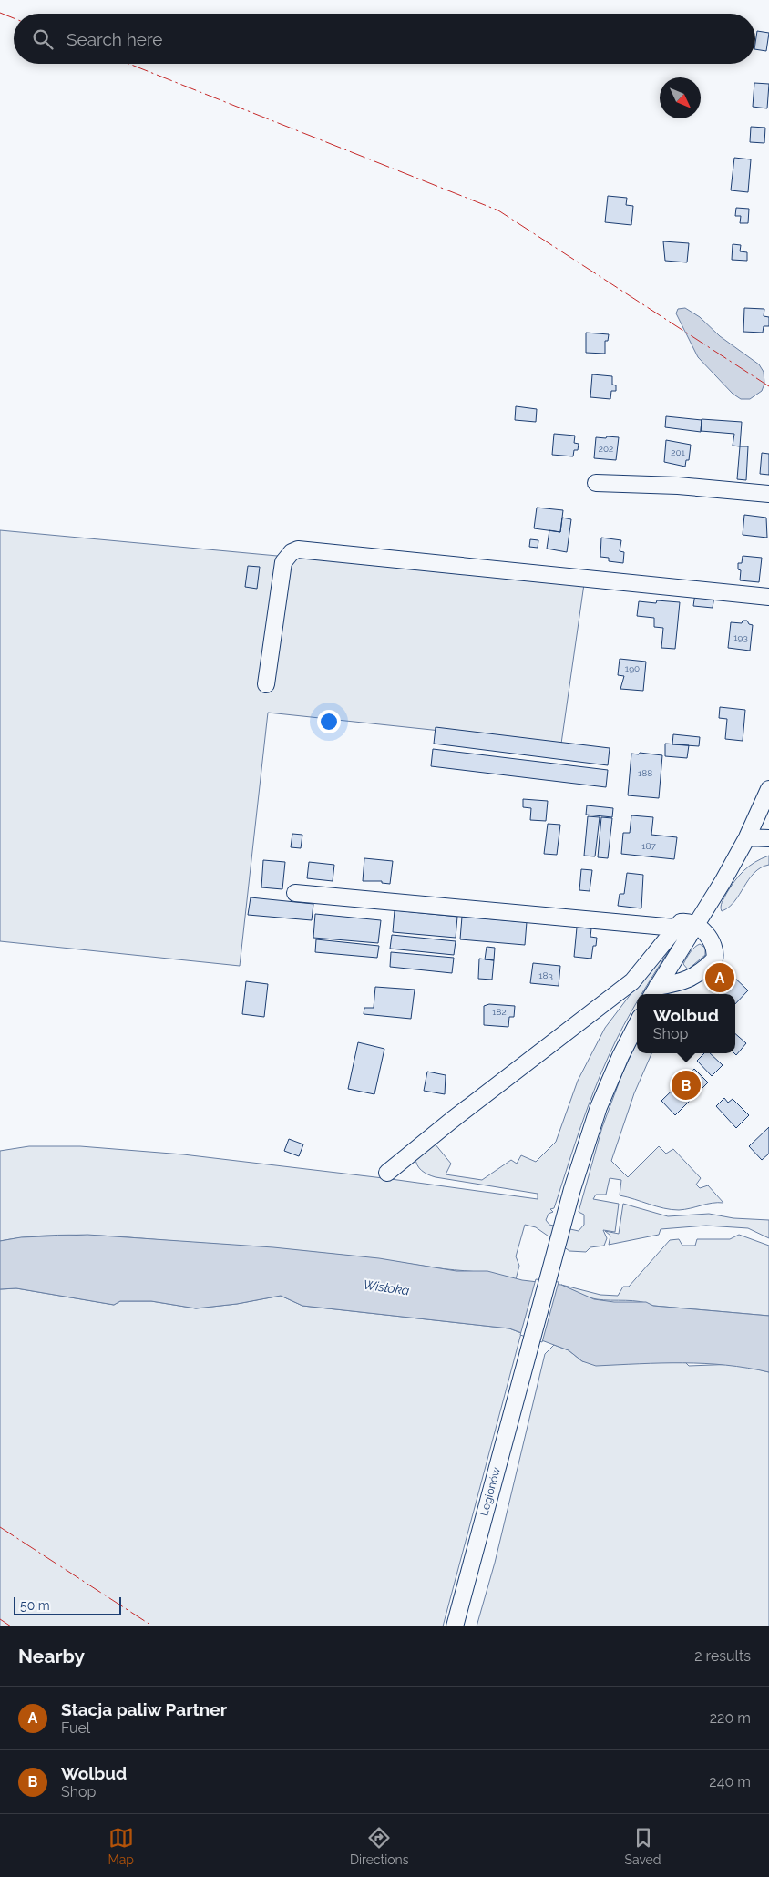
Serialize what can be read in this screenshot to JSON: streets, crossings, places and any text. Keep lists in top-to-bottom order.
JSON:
{
  "streets": {
    "street": ["Legionów"]
  },
  "water": ["Wisłoka"],
  "house_numbers": [
    "202",
    "201",
    "193",
    "190",
    "188",
    "187",
    "183",
    "182"
  ],
  "scale_bar": "50 m",
  "north": "bottom right",
  "page": {
    "search": "Search here",
    "pins": ["A", "B"],
    "popup": ["Wolbud", "Shop"],
    "scale": "50 m",
    "heading": ["Nearby", "2 results"],
    "list": [
      {
        "mark": "A",
        "name": "Stacja paliw Partner",
        "note": "Fuel",
        "value": "220 m"
      },
      {
        "mark": "B",
        "name": "Wolbud",
        "note": "Shop",
        "value": "240 m"
      }
    ],
    "nav": ["Map", "Directions", "Saved"]
  }
}
